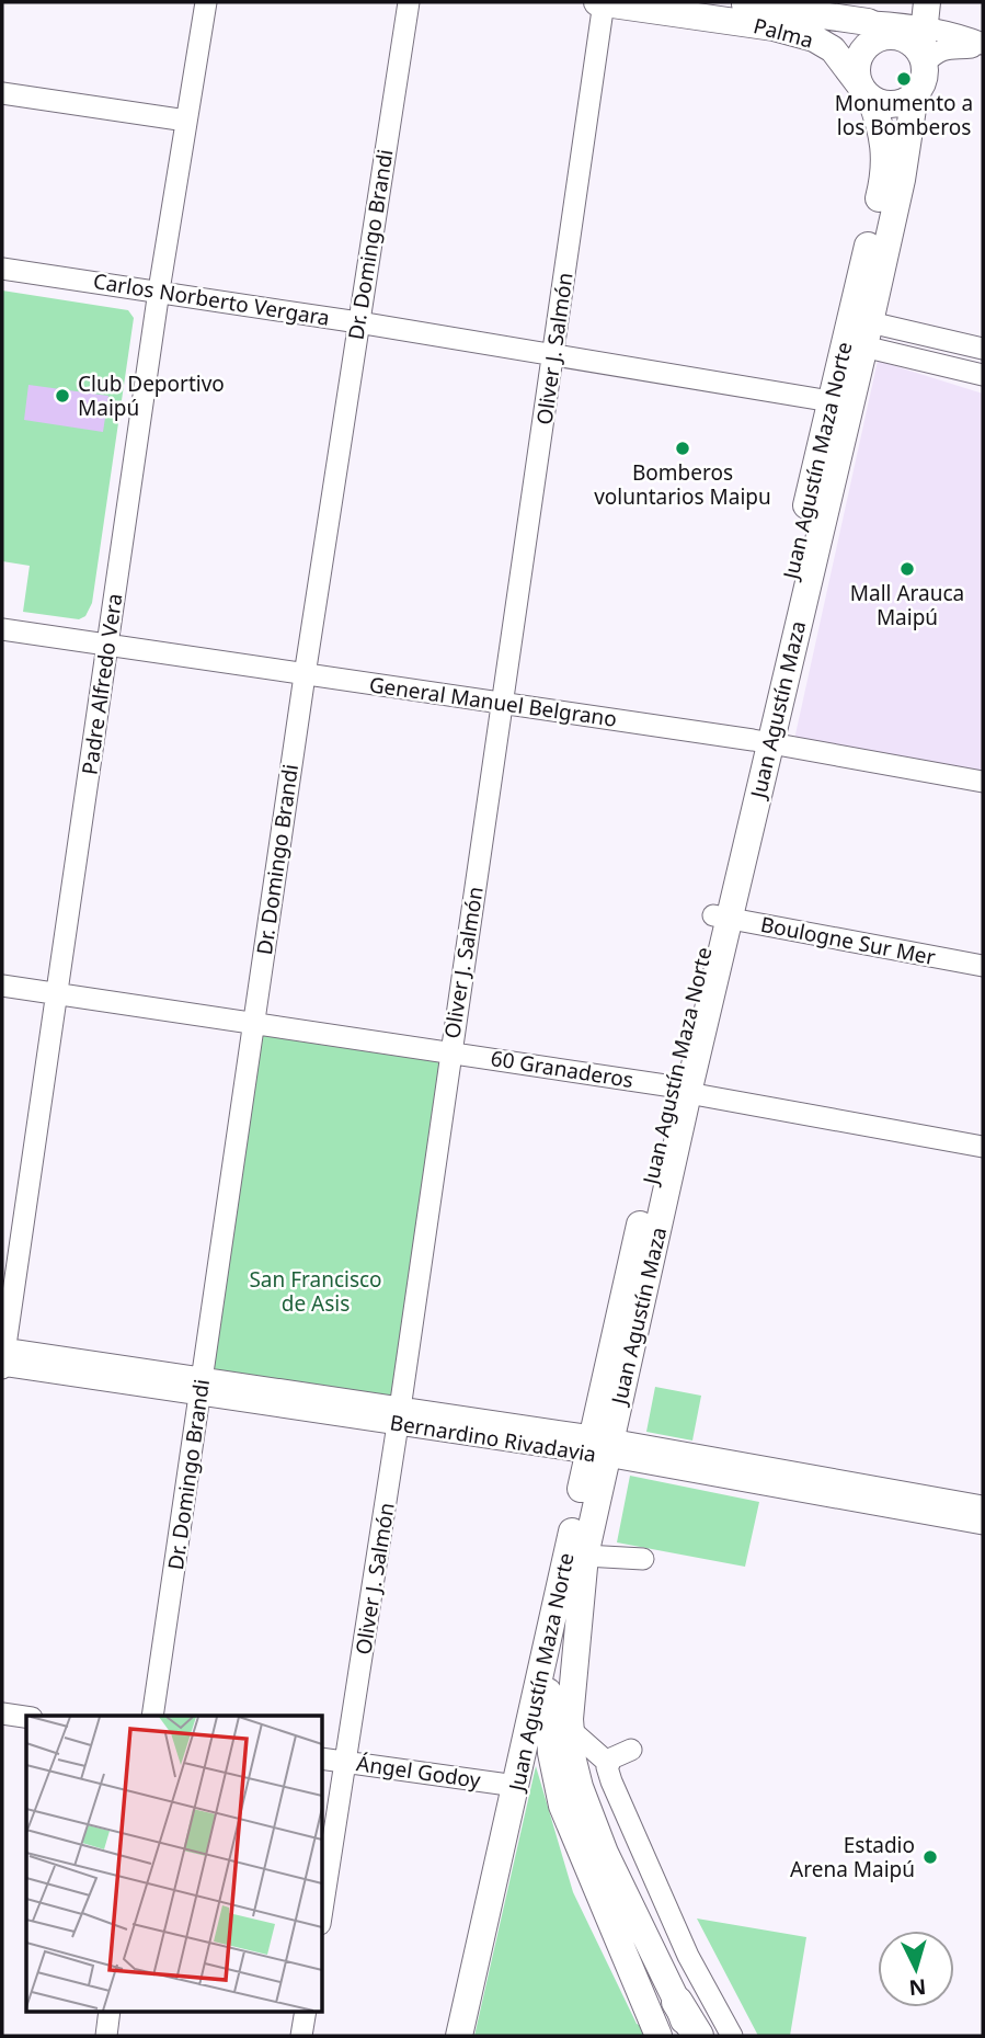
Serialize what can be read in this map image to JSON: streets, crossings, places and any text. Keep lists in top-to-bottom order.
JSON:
{
  "streets": {
    "main road": ["Palma", "Juan Agustín Maza Norte", "Juan Agustín Maza"],
    "street": [
      "Dr. Domingo Brandi",
      "Carlos Norberto Vergara",
      "Oliver J. Salmón",
      "Padre Alfredo Vera",
      "General Manuel Belgrano",
      "Boulogne Sur Mer",
      "60 Granaderos",
      "Bernardino Rivadavia",
      "Ángel Godoy"
    ]
  },
  "crossings": [
    ["Palma", "Oliver J. Salmón"],
    ["Palma", "Juan Agustín Maza Norte"],
    ["Palma", "Juan Agustín Maza"],
    ["Dr. Domingo Brandi", "Carlos Norberto Vergara"],
    ["Dr. Domingo Brandi", "General Manuel Belgrano"],
    ["Dr. Domingo Brandi", "60 Granaderos"],
    ["Dr. Domingo Brandi", "Bernardino Rivadavia"],
    ["Carlos Norberto Vergara", "Oliver J. Salmón"],
    ["Carlos Norberto Vergara", "Juan Agustín Maza Norte"],
    ["Carlos Norberto Vergara", "Padre Alfredo Vera"],
    ["Oliver J. Salmón", "General Manuel Belgrano"],
    ["Oliver J. Salmón", "60 Granaderos"],
    ["Oliver J. Salmón", "Bernardino Rivadavia"],
    ["Oliver J. Salmón", "Ángel Godoy"],
    ["Juan Agustín Maza Norte", "General Manuel Belgrano"],
    ["Juan Agustín Maza Norte", "Juan Agustín Maza"],
    ["Juan Agustín Maza Norte", "Boulogne Sur Mer"],
    ["Juan Agustín Maza Norte", "60 Granaderos"],
    ["Juan Agustín Maza Norte", "Bernardino Rivadavia"],
    ["Juan Agustín Maza Norte", "Ángel Godoy"],
    ["Padre Alfredo Vera", "General Manuel Belgrano"],
    ["Padre Alfredo Vera", "60 Granaderos"],
    ["Padre Alfredo Vera", "Bernardino Rivadavia"],
    ["General Manuel Belgrano", "Juan Agustín Maza"]
  ],
  "parks": ["San Francisco de Asis"],
  "places": [
    "Monumento a los Bomberos",
    "Club Deportivo Maipú",
    "Bomberos voluntarios Maipu",
    "Mall Arauca Maipú",
    "Estadio Arena Maipú"
  ],
  "north": "bottom"
}
